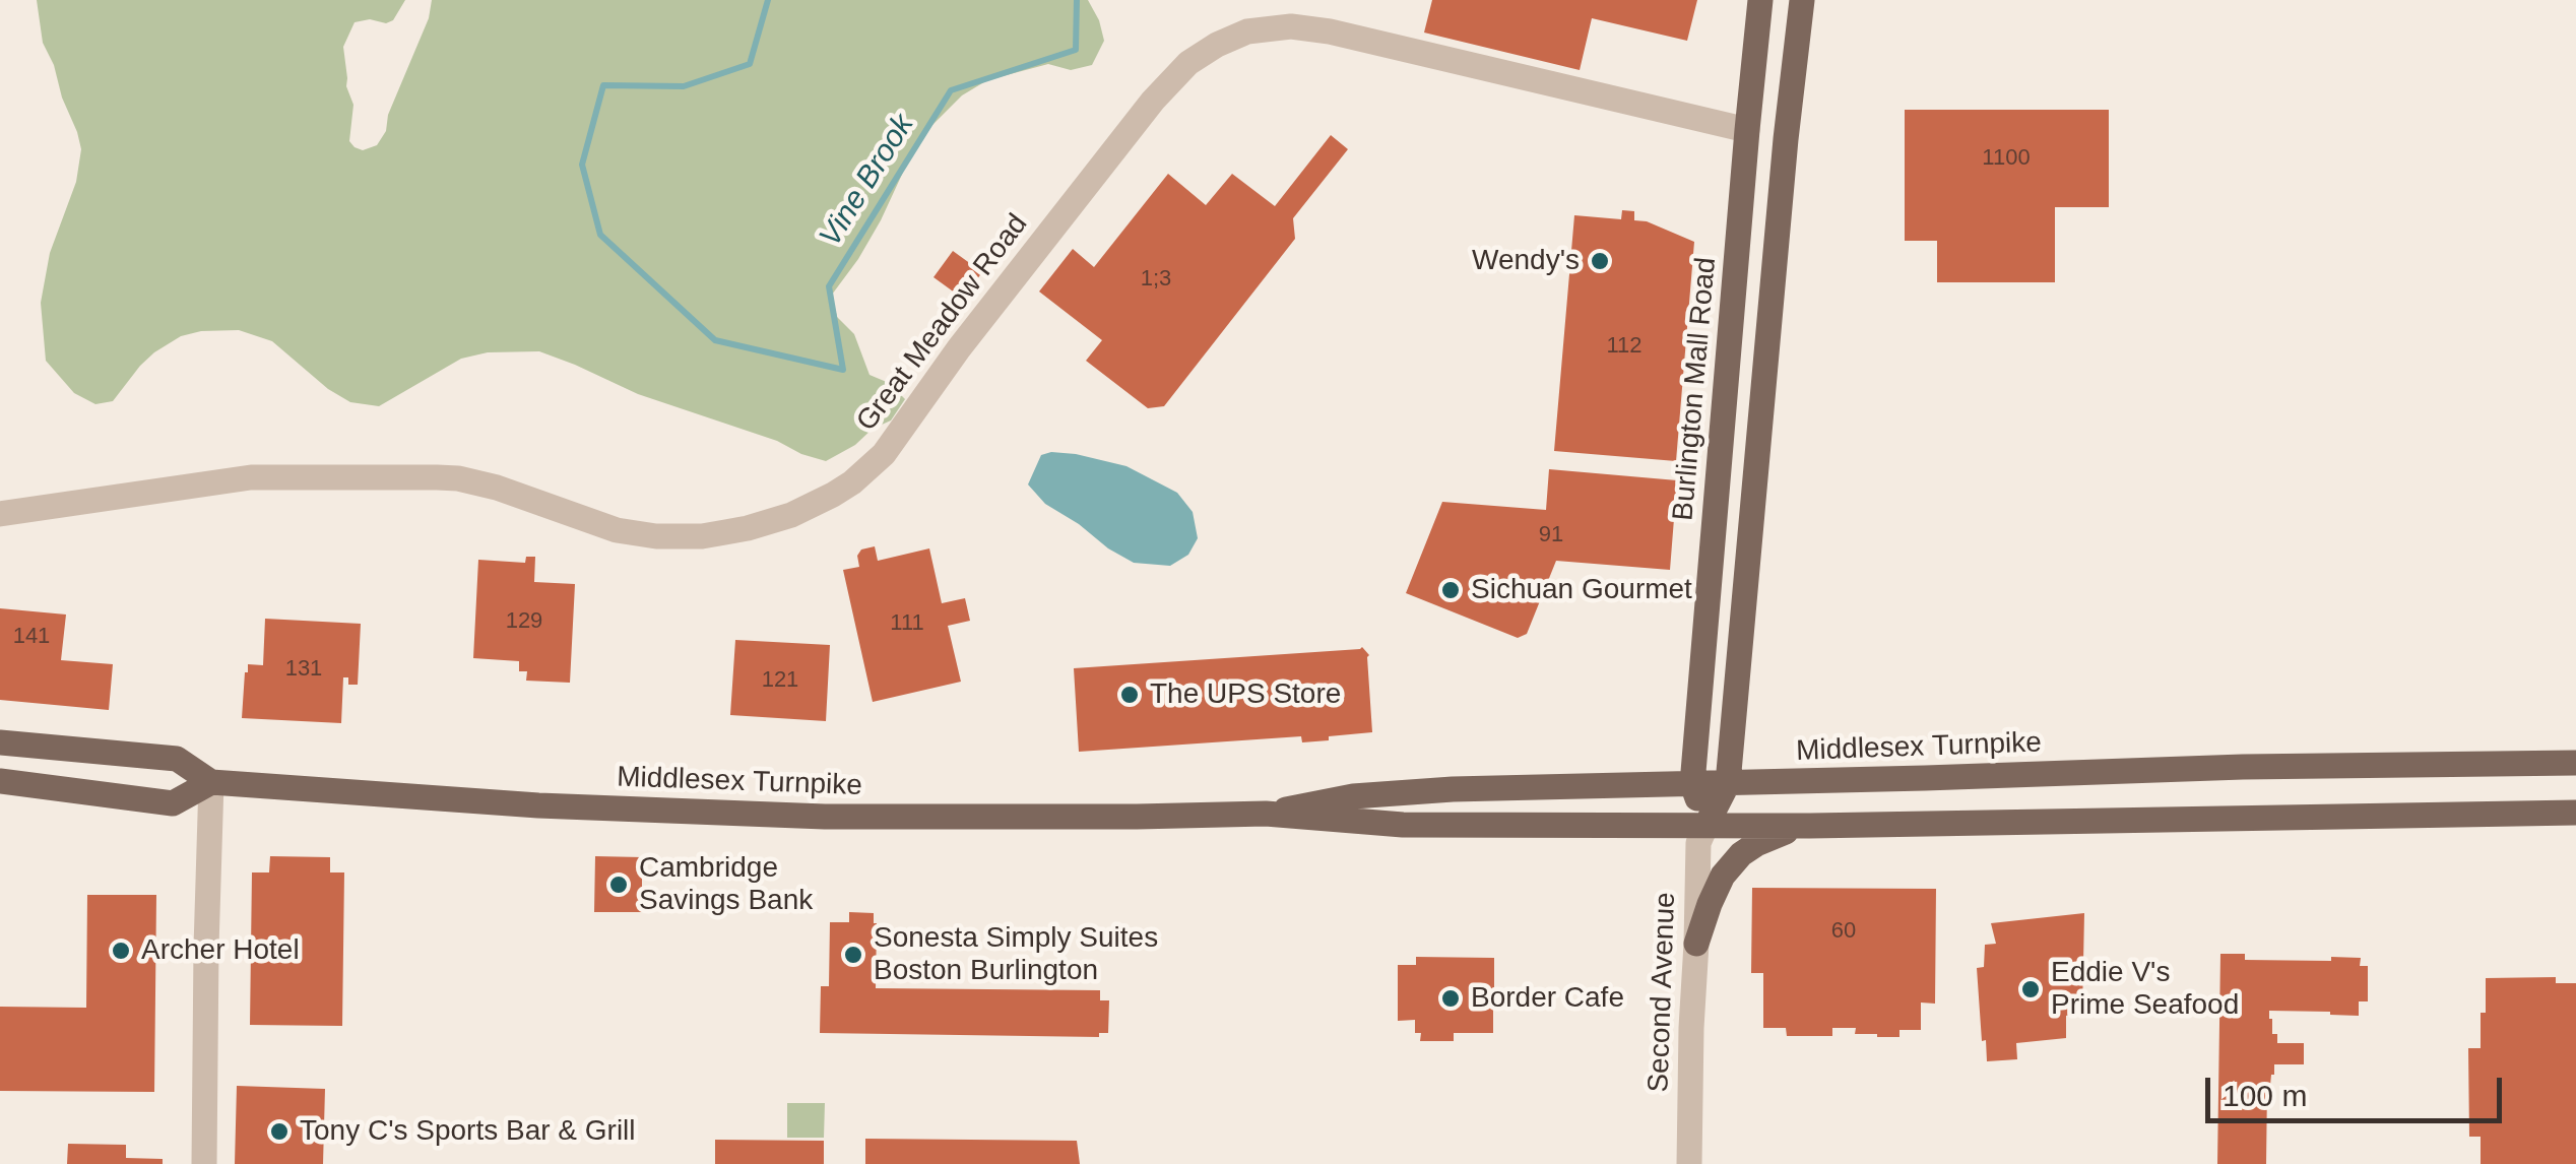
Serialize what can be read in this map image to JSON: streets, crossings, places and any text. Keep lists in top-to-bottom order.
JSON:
{
  "streets": {
    "main road": ["Burlington Mall Road", "Middlesex Turnpike"],
    "street": ["Great Meadow Road", "Second Avenue"]
  },
  "crossings": [
    ["Great Meadow Road", "Burlington Mall Road"],
    ["Burlington Mall Road", "Middlesex Turnpike"],
    ["Middlesex Turnpike", "Second Avenue"]
  ],
  "water": ["Vine Brook"],
  "places": [
    "Wendy's",
    "Sichuan Gourmet",
    "The UPS Store",
    "Cambridge Savings Bank",
    "Archer Hotel",
    "Sonesta Simply Suites Boston Burlington",
    "Eddie V's Prime Seafood",
    "Border Cafe",
    "Tony C's Sports Bar & Grill"
  ],
  "house_numbers": [
    "1100",
    "1;3",
    "112",
    "91",
    "129",
    "111",
    "141",
    "131",
    "121",
    "60"
  ],
  "scale_bar": "100 m"
}
